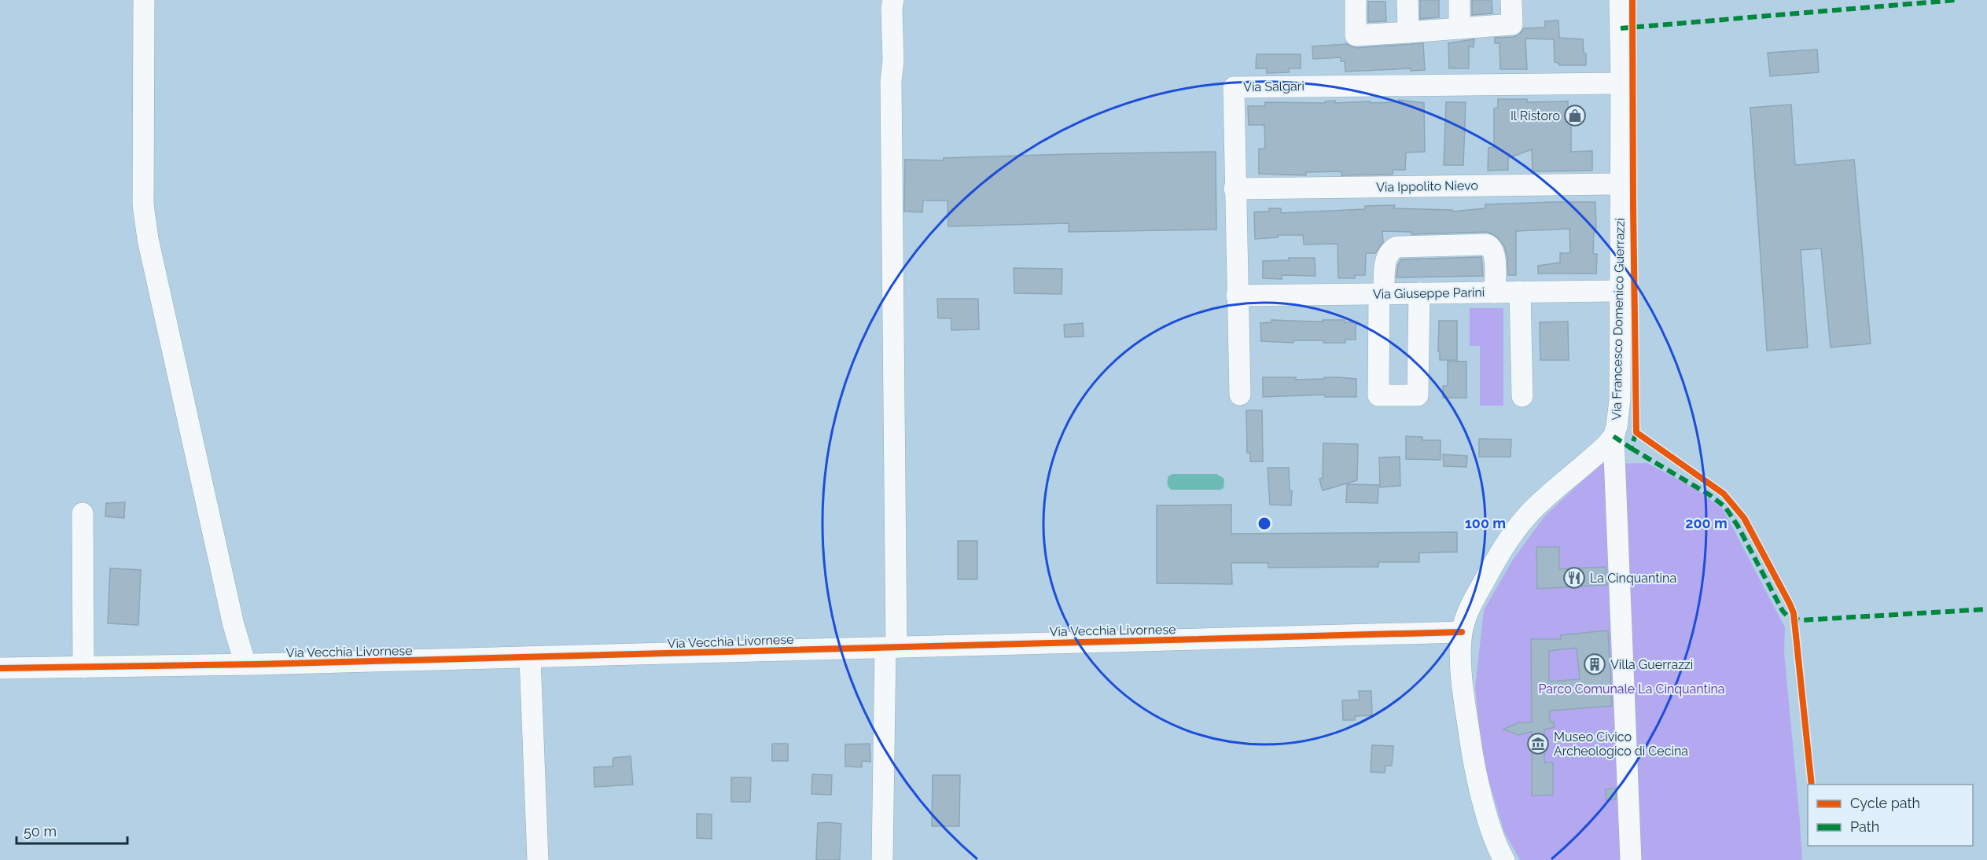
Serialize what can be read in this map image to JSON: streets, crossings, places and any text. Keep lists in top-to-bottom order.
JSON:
{
  "streets": {
    "street": [
      "Via Salgari",
      "Via Ippolito Nievo",
      "Via Giuseppe Parini",
      "Via Francesco Domenico Guerrazzi",
      "Via Vecchia Livornese"
    ]
  },
  "crossings": [
    ["Via Salgari", "Via Ippolito Nievo"],
    ["Via Salgari", "Via Giuseppe Parini"],
    ["Via Salgari", "Via Francesco Domenico Guerrazzi"],
    ["Via Ippolito Nievo", "Via Francesco Domenico Guerrazzi"],
    ["Via Giuseppe Parini", "Via Francesco Domenico Guerrazzi"],
    ["Via Francesco Domenico Guerrazzi", "Via Vecchia Livornese"]
  ],
  "parks": ["Parco Comunale La Cinquantina"],
  "places": {
    "shop": ["Il Ristoro"],
    "restaurant": ["La Cinquantina"],
    "building": ["Villa Guerrazzi"],
    "museum": ["Museo Civico Archeologico di Cecina"]
  },
  "legend": ["Cycle path", "Path"],
  "scale_bar": "50 m",
  "rings": ["100 m", "200 m"]
}
